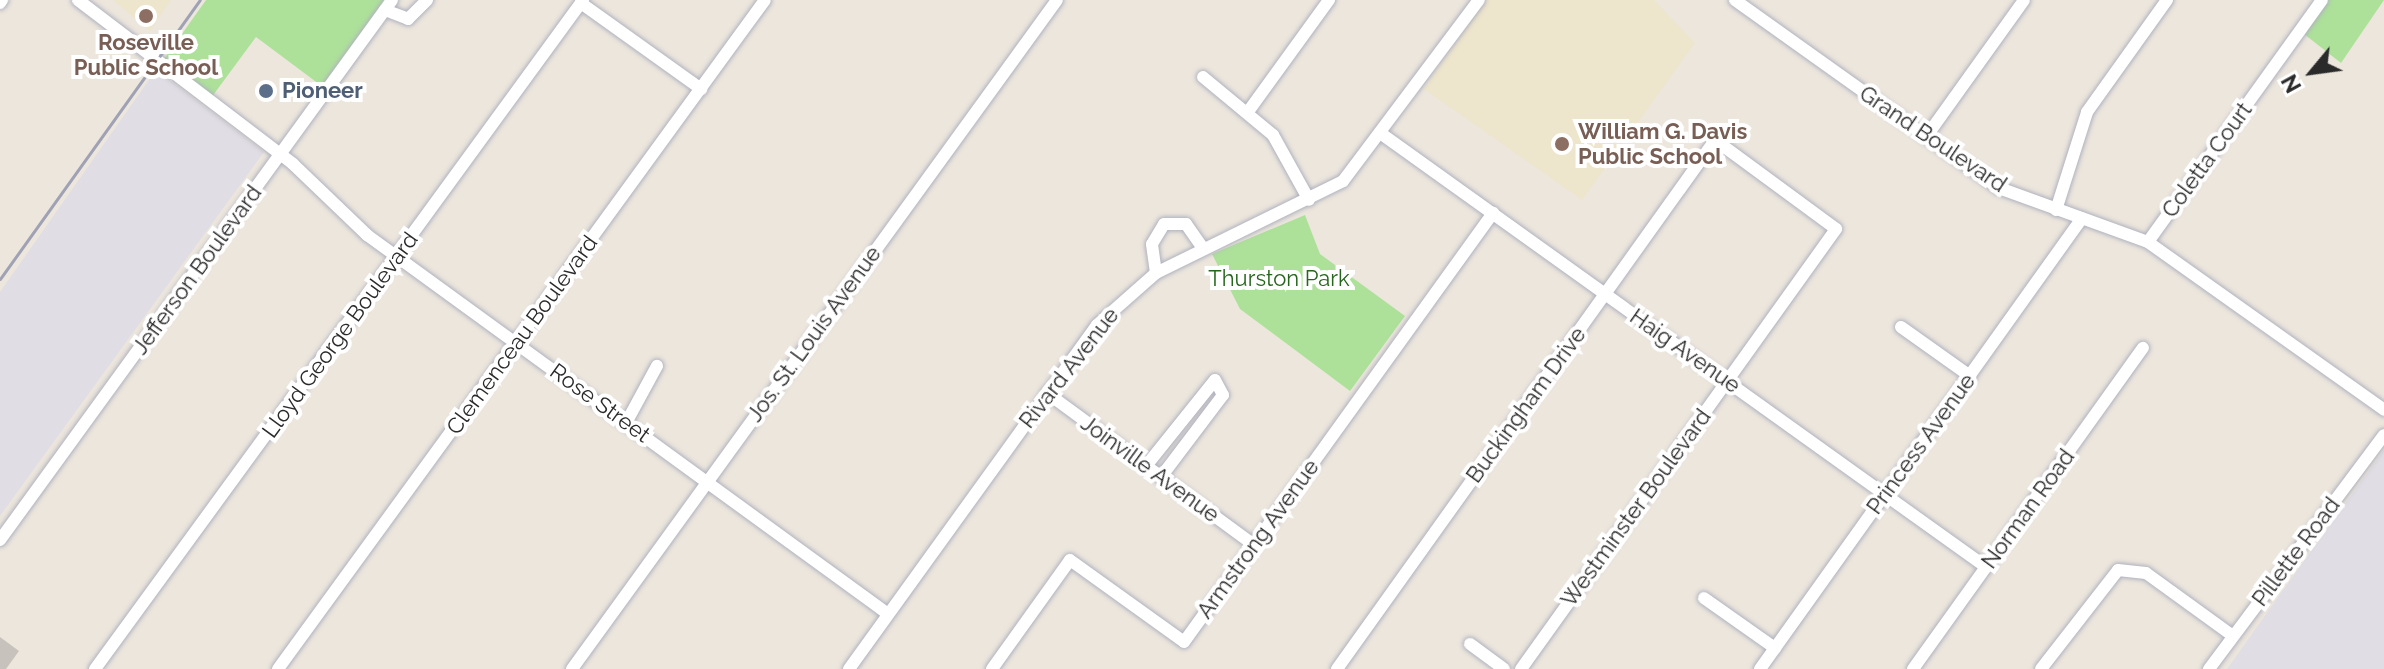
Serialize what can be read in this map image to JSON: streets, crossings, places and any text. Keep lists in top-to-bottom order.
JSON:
{
  "streets": {
    "street": [
      "Grand Boulevard",
      "Coletta Court",
      "Jefferson Boulevard",
      "Jos. St. Louis Avenue",
      "Lloyd George Boulevard",
      "Clemenceau Boulevard",
      "Haig Avenue",
      "Rivard Avenue",
      "Rose Street",
      "Buckingham Drive",
      "Princess Avenue",
      "Joinville Avenue",
      "Westminster Boulevard",
      "Norman Road",
      "Armstrong Avenue",
      "Pillette Road"
    ]
  },
  "crossings": [
    ["Grand Boulevard", "Coletta Court"],
    ["Grand Boulevard", "Princess Avenue"],
    ["Jefferson Boulevard", "Rose Street"],
    ["Jos. St. Louis Avenue", "Rose Street"],
    ["Lloyd George Boulevard", "Rose Street"],
    ["Clemenceau Boulevard", "Rose Street"],
    ["Haig Avenue", "Rivard Avenue"],
    ["Haig Avenue", "Buckingham Drive"],
    ["Haig Avenue", "Princess Avenue"],
    ["Haig Avenue", "Westminster Boulevard"],
    ["Haig Avenue", "Norman Road"],
    ["Haig Avenue", "Armstrong Avenue"],
    ["Rivard Avenue", "Rose Street"],
    ["Rivard Avenue", "Joinville Avenue"],
    ["Buckingham Drive", "Westminster Boulevard"],
    ["Joinville Avenue", "Armstrong Avenue"]
  ],
  "parks": ["Thurston Park"],
  "places": ["Roseville Public School", "Pioneer", "William G. Davis Public School"],
  "north": "bottom left"
}
